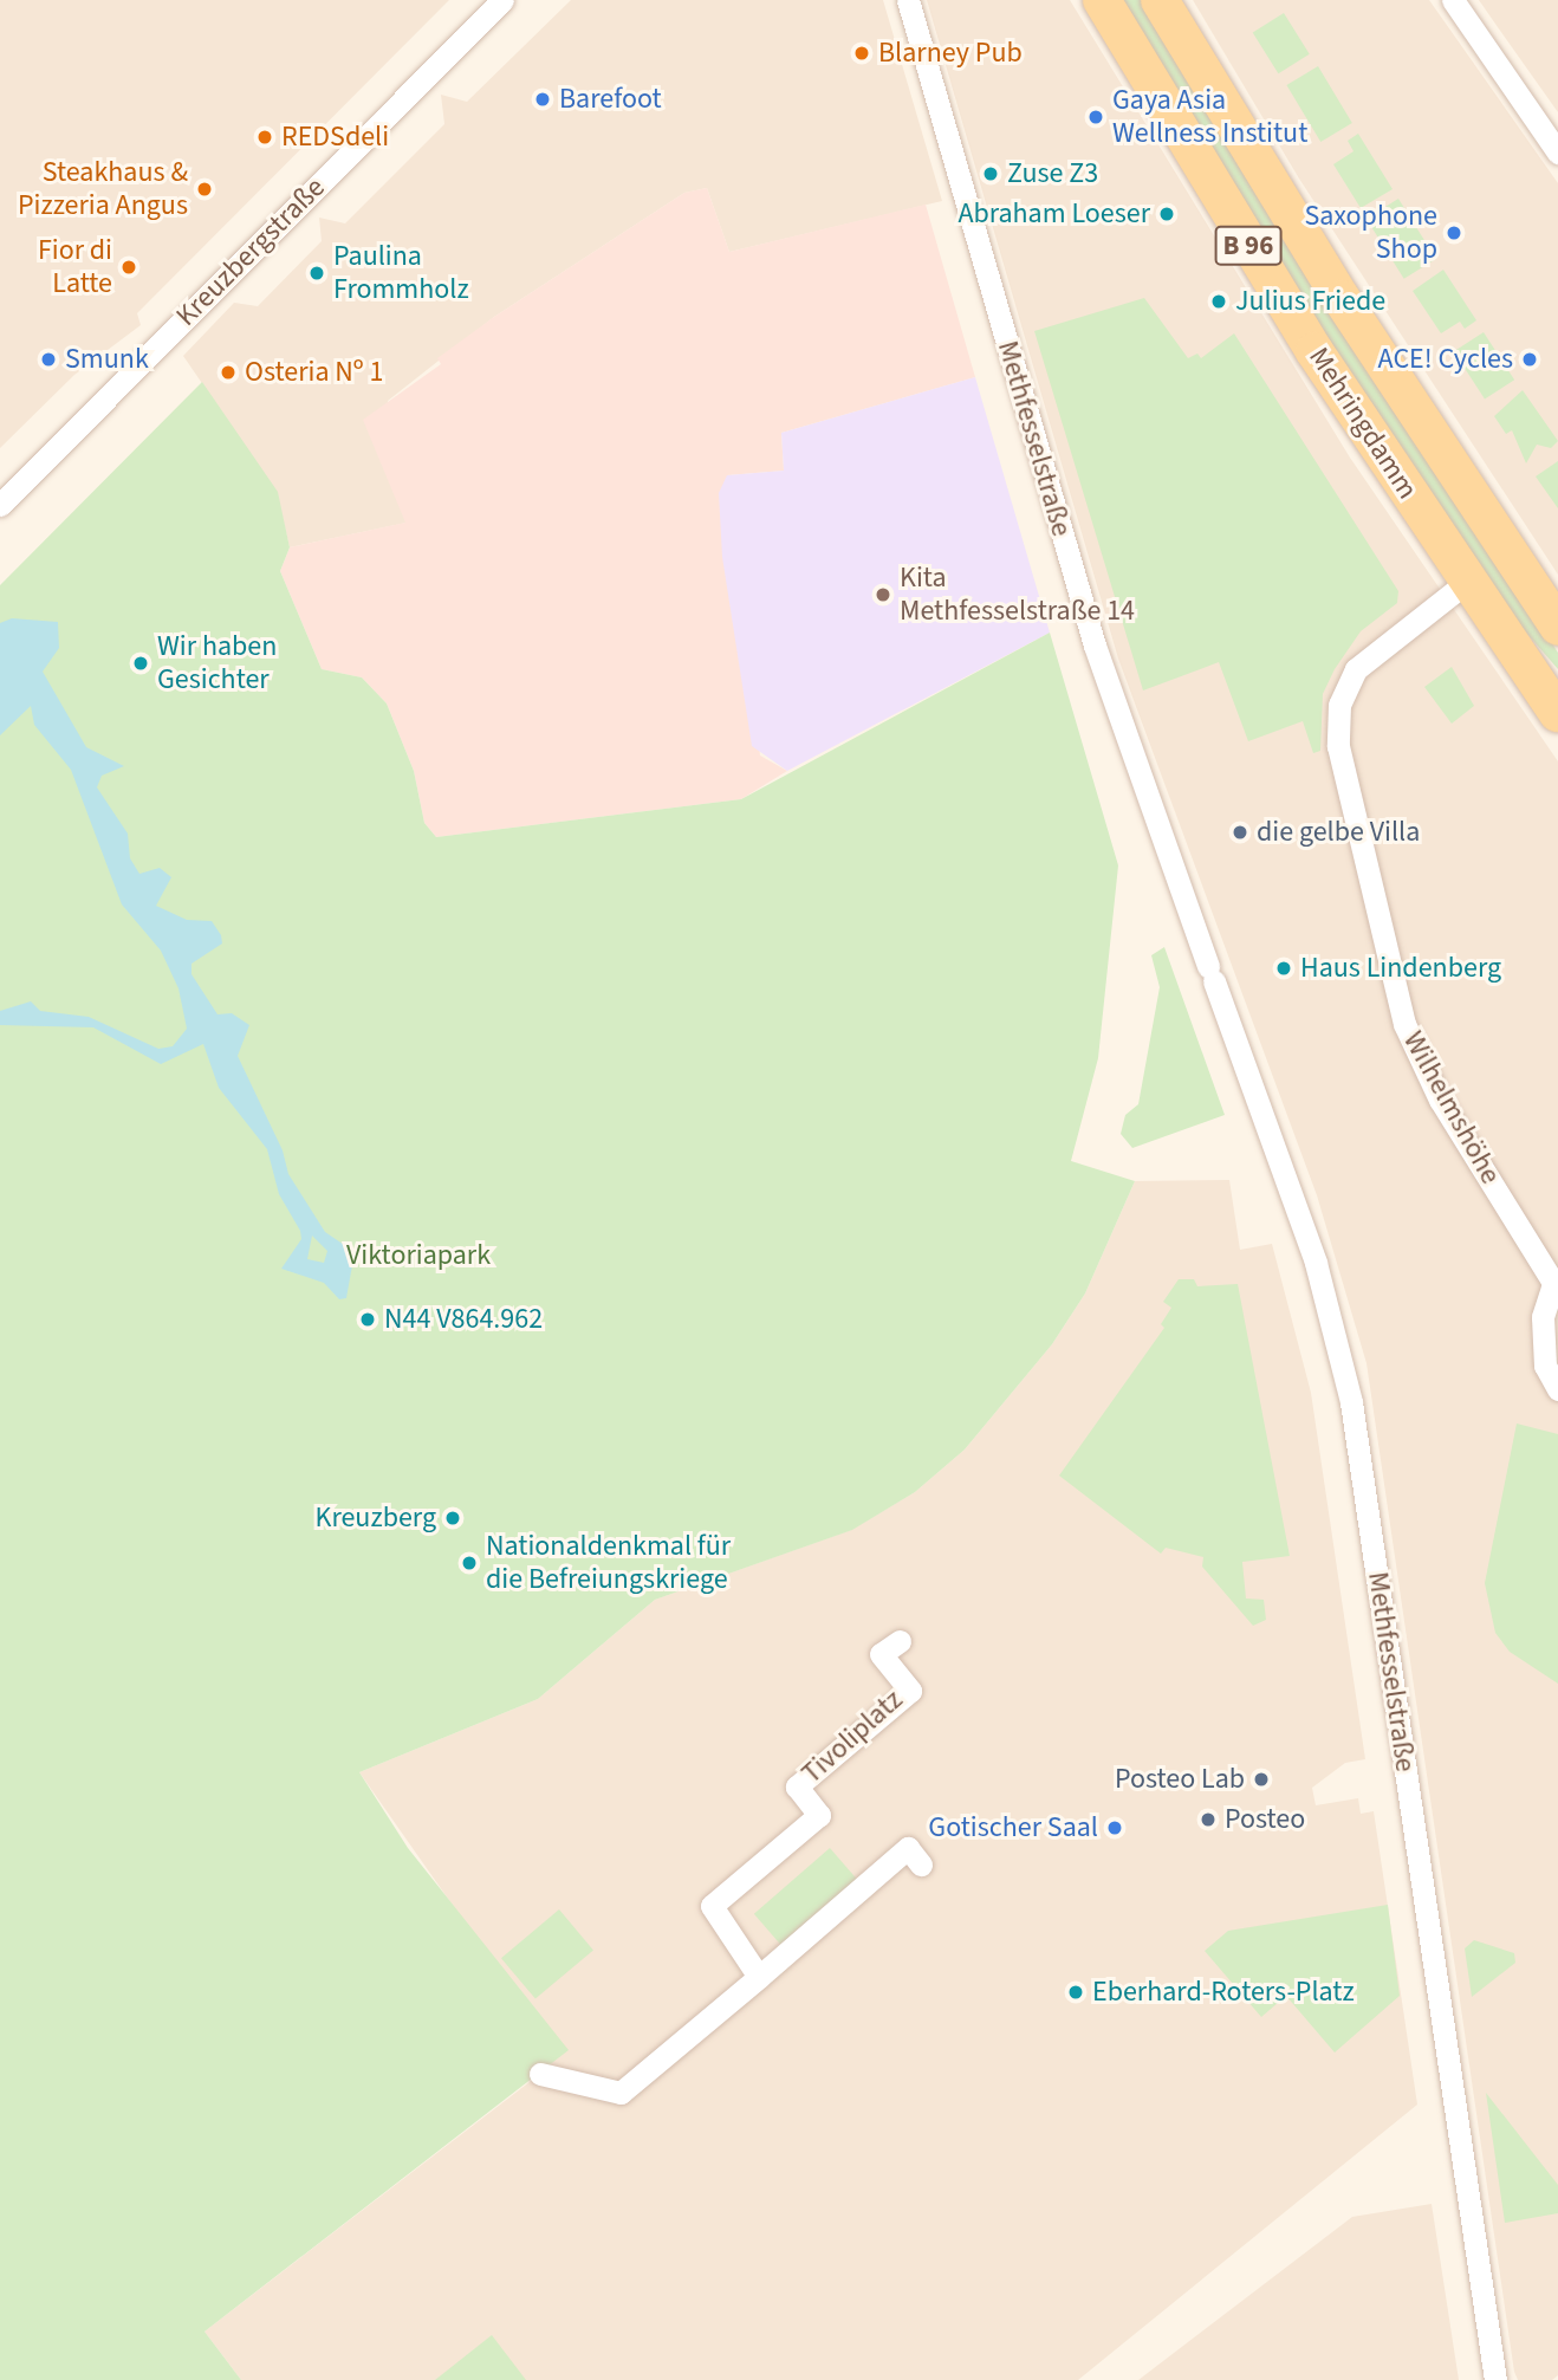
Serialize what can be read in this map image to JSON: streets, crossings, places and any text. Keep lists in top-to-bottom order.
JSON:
{
  "streets": {
    "main road": ["B 96", "Mehringdamm"],
    "street": [
      "Kreuzbergstraße",
      "Methfesselstraße",
      "Wilhelmshöhe",
      "Tivoliplatz"
    ]
  },
  "crossings": [
    ["Mehringdamm", "Wilhelmshöhe"]
  ],
  "parks": ["Viktoriapark"],
  "places": [
    "Blarney Pub",
    "Barefoot",
    "Gaya Asia Wellness Institut",
    "REDSdeli",
    "Zuse Z3",
    "Steakhaus & Pizzeria Angus",
    "Abraham Loeser",
    "Saxophone Shop",
    "Fior di Latte",
    "Paulina Frommholz",
    "Julius Friede",
    "Smunk",
    "ACE! Cycles",
    "Osteria Nº 1",
    "Kita Methfesselstraße 14",
    "Wir haben Gesichter",
    "die gelbe Villa",
    "Haus Lindenberg",
    "N44 V864.962",
    "Kreuzberg",
    "Nationaldenkmal für die Befreiungskriege",
    "Posteo Lab",
    "Posteo",
    "Gotischer Saal",
    "Eberhard-Roters-Platz"
  ]
}
